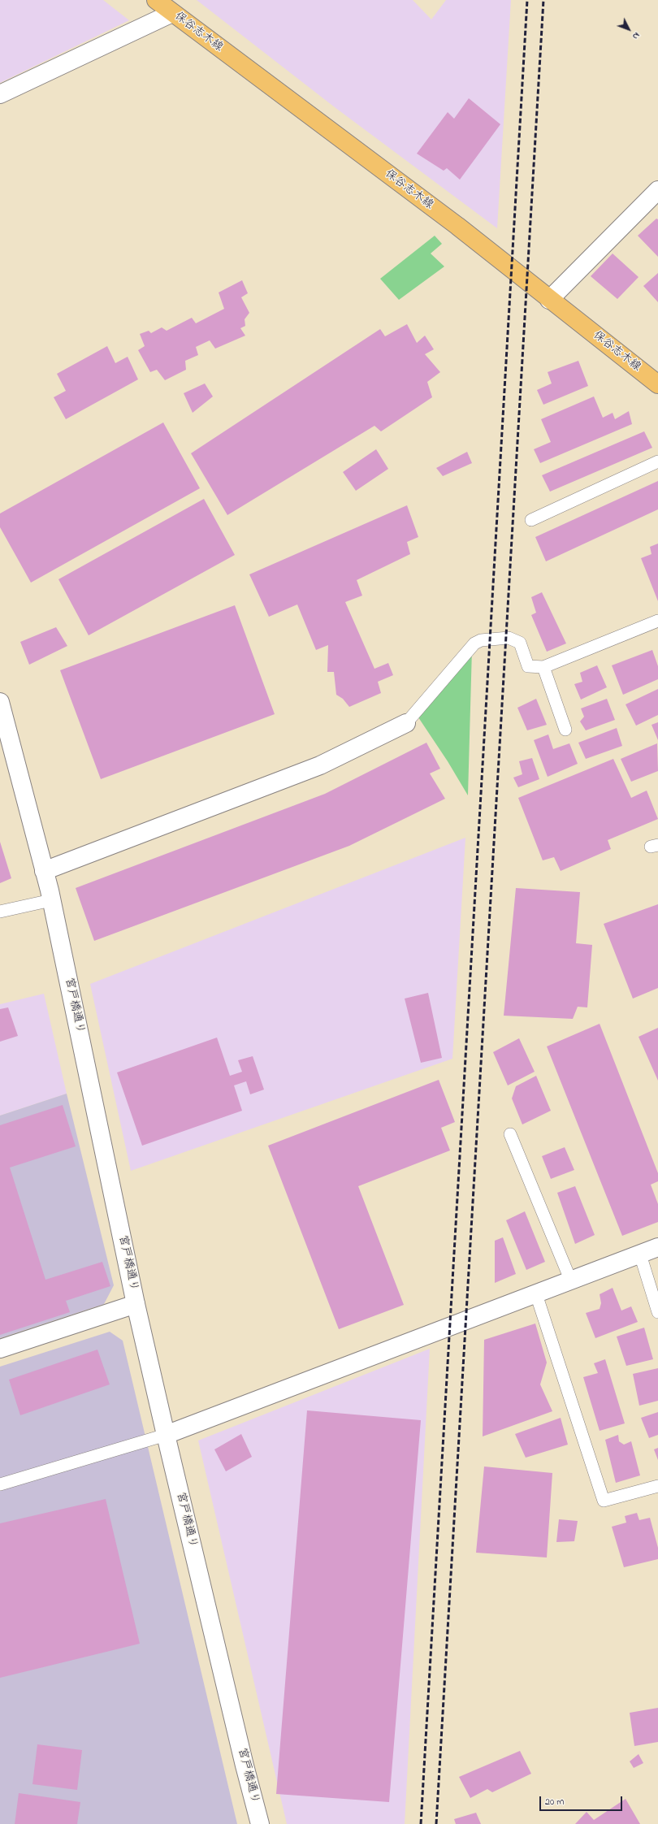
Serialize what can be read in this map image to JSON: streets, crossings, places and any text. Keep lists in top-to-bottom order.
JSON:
{
  "streets": {
    "main road": ["保谷志木線"],
    "street": ["宮戸橋通り"]
  },
  "scale_bar": "20 m",
  "north": "bottom right"
}
